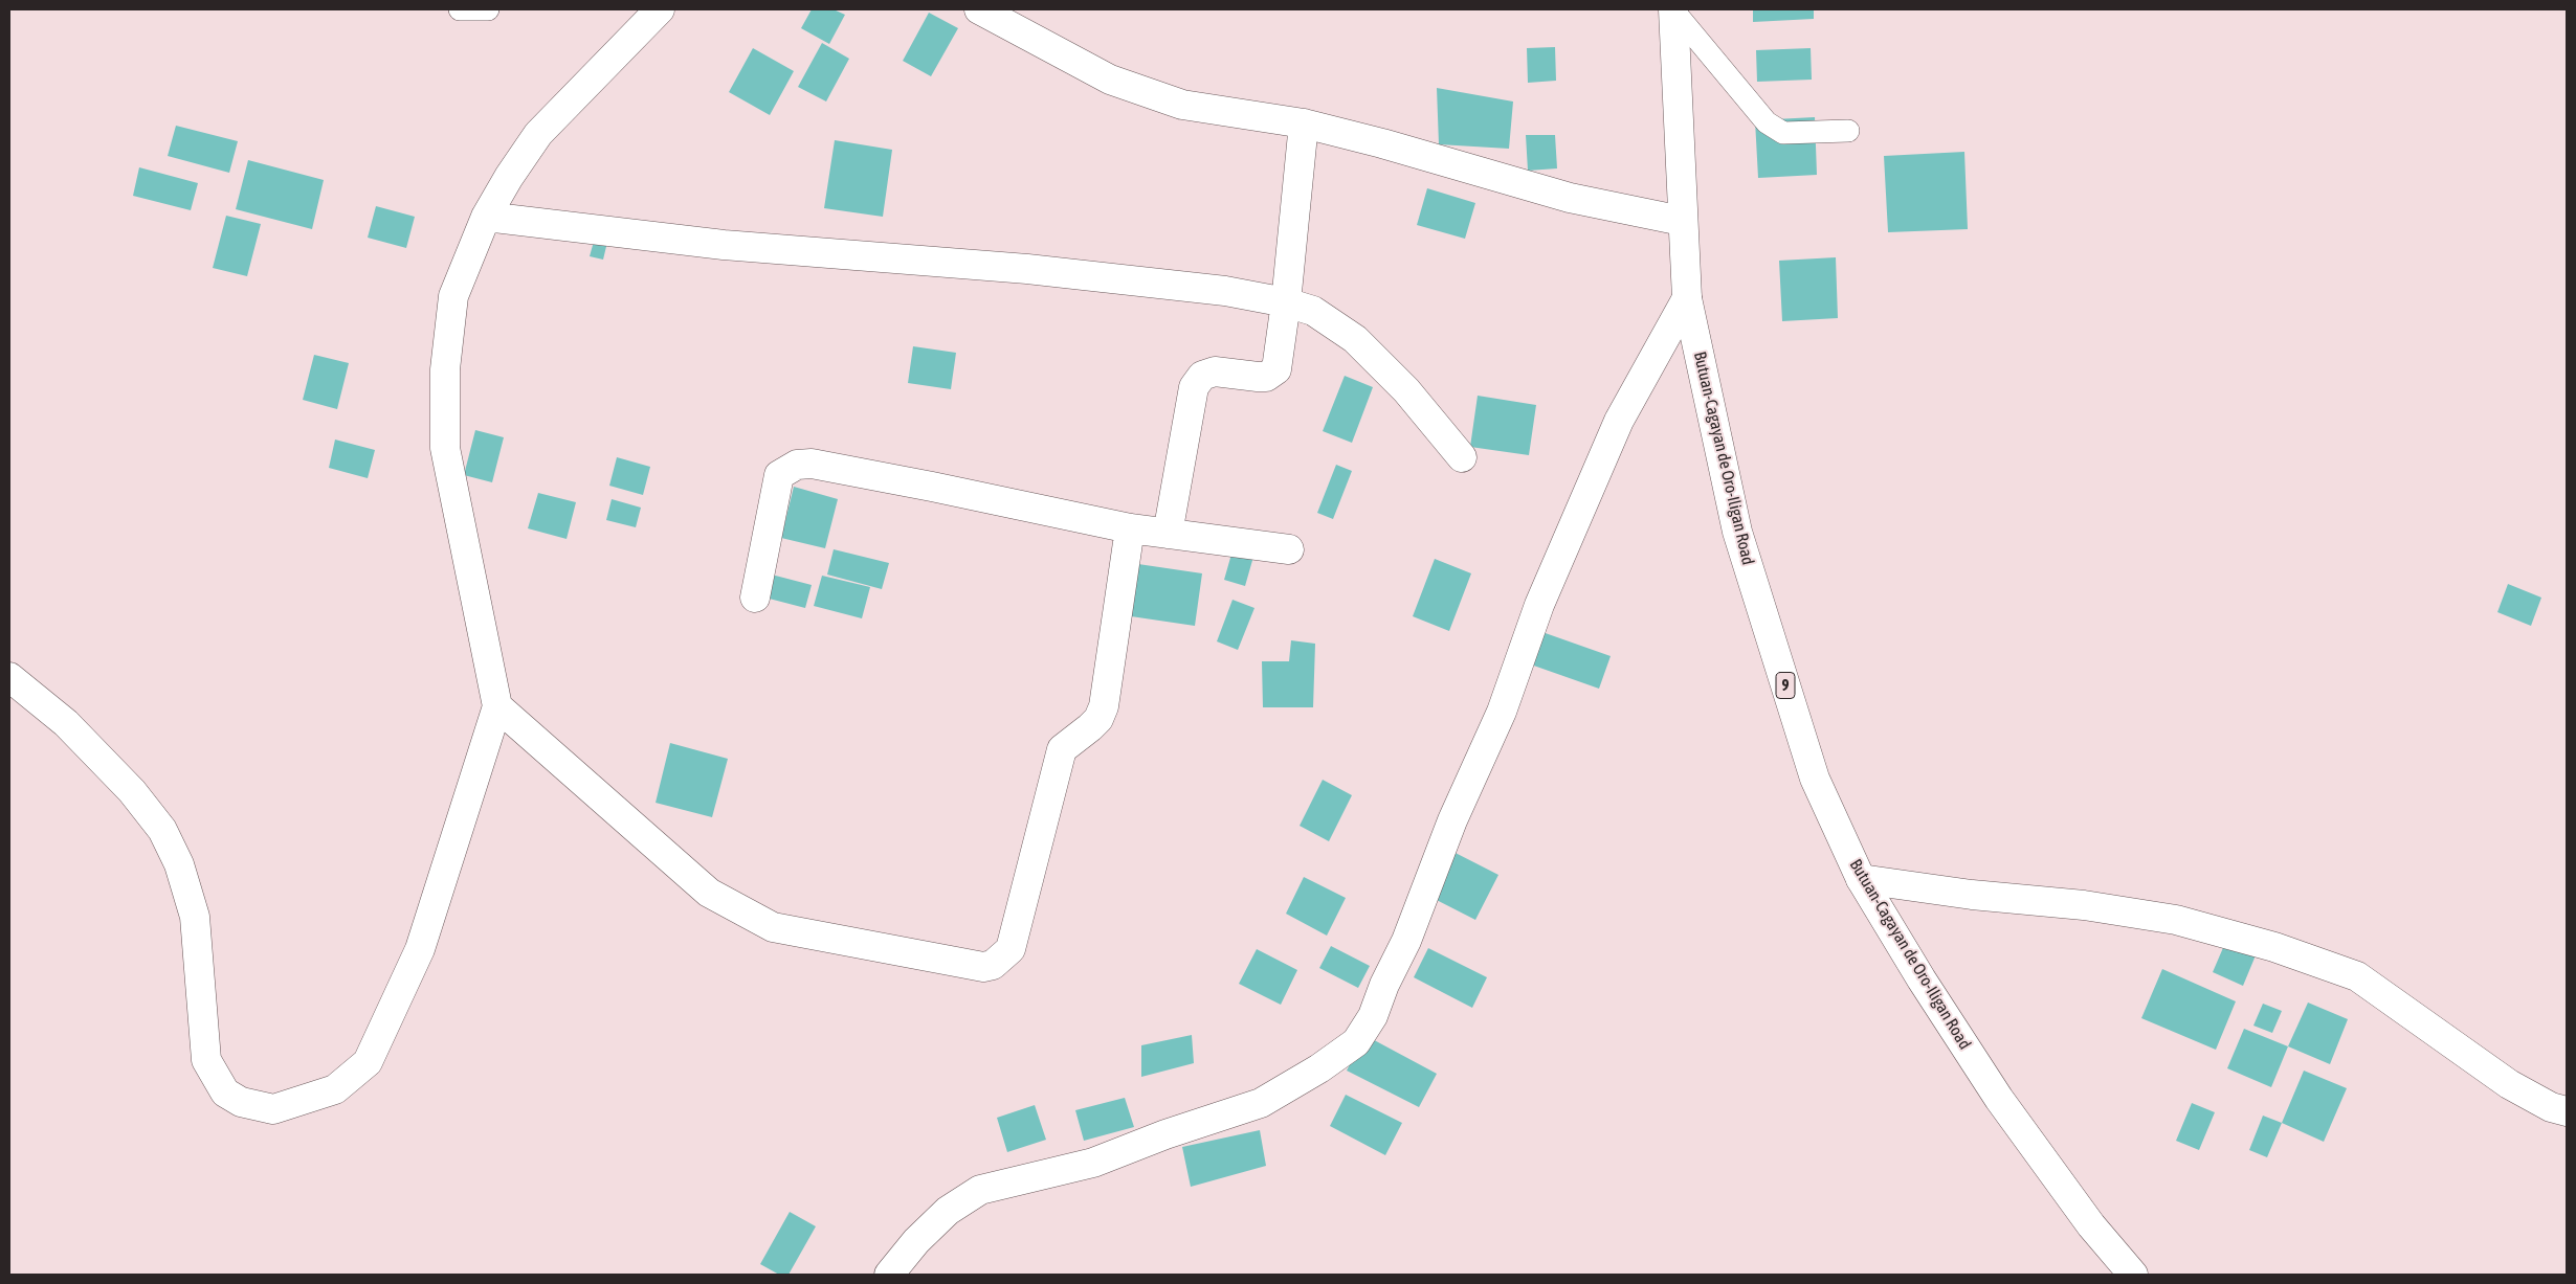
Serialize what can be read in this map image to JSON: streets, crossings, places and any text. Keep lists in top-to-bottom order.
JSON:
{
  "streets": {
    "main road": ["Butuan-Cagayan de Oro-Iligan Road", "9"]
  }
}
